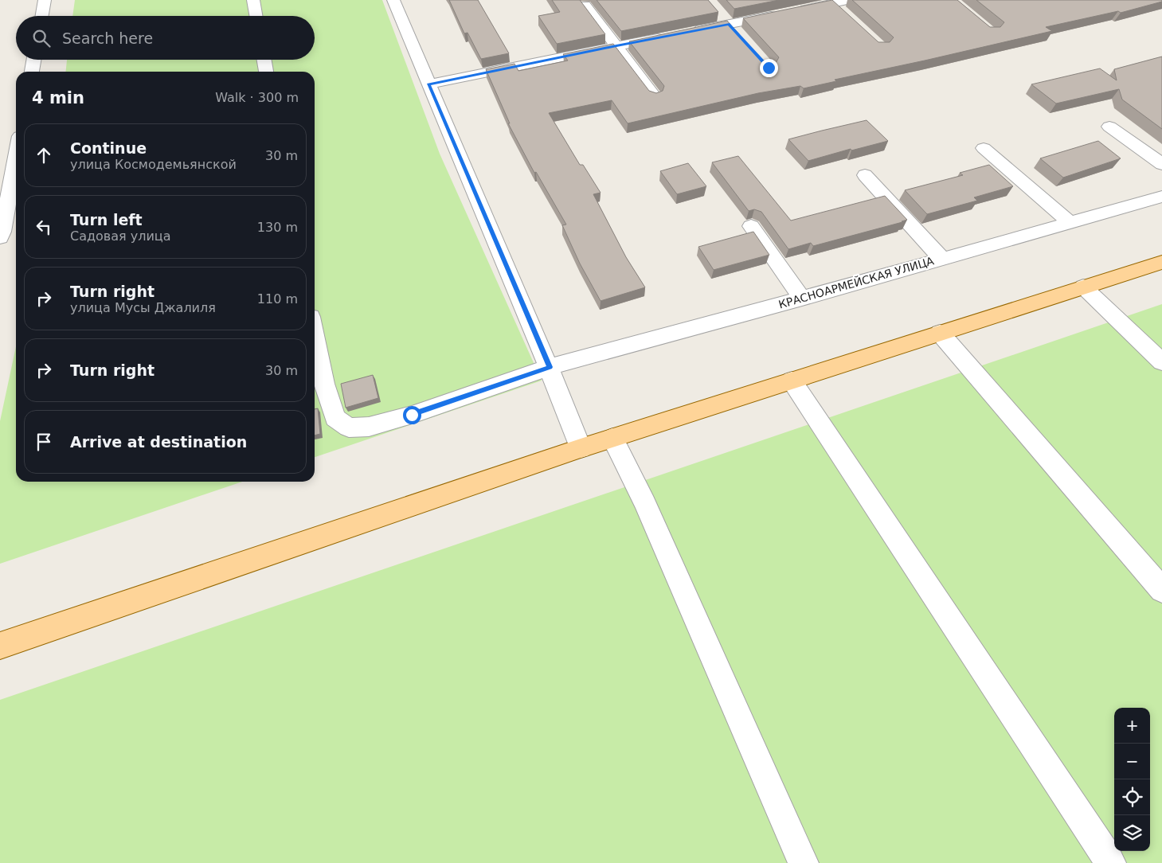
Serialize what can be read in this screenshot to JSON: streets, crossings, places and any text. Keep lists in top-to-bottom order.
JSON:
{
  "streets": {
    "street": ["КРАСНОАРМЕЙСКАЯ УЛИЦА"]
  },
  "page": {
    "search": "Search here",
    "heading": ["4 min", "Walk · 300 m"],
    "list": [
      ["Continue", "улица Космодемьянской", "30 m"],
      ["Turn left", "Садовая улица", "130 m"],
      ["Turn right", "улица Мусы Джалиля", "110 m"],
      ["Turn right", "30 m"],
      "Arrive at destination"
    ],
    "map_buttons": ["+", "−"]
  }
}
